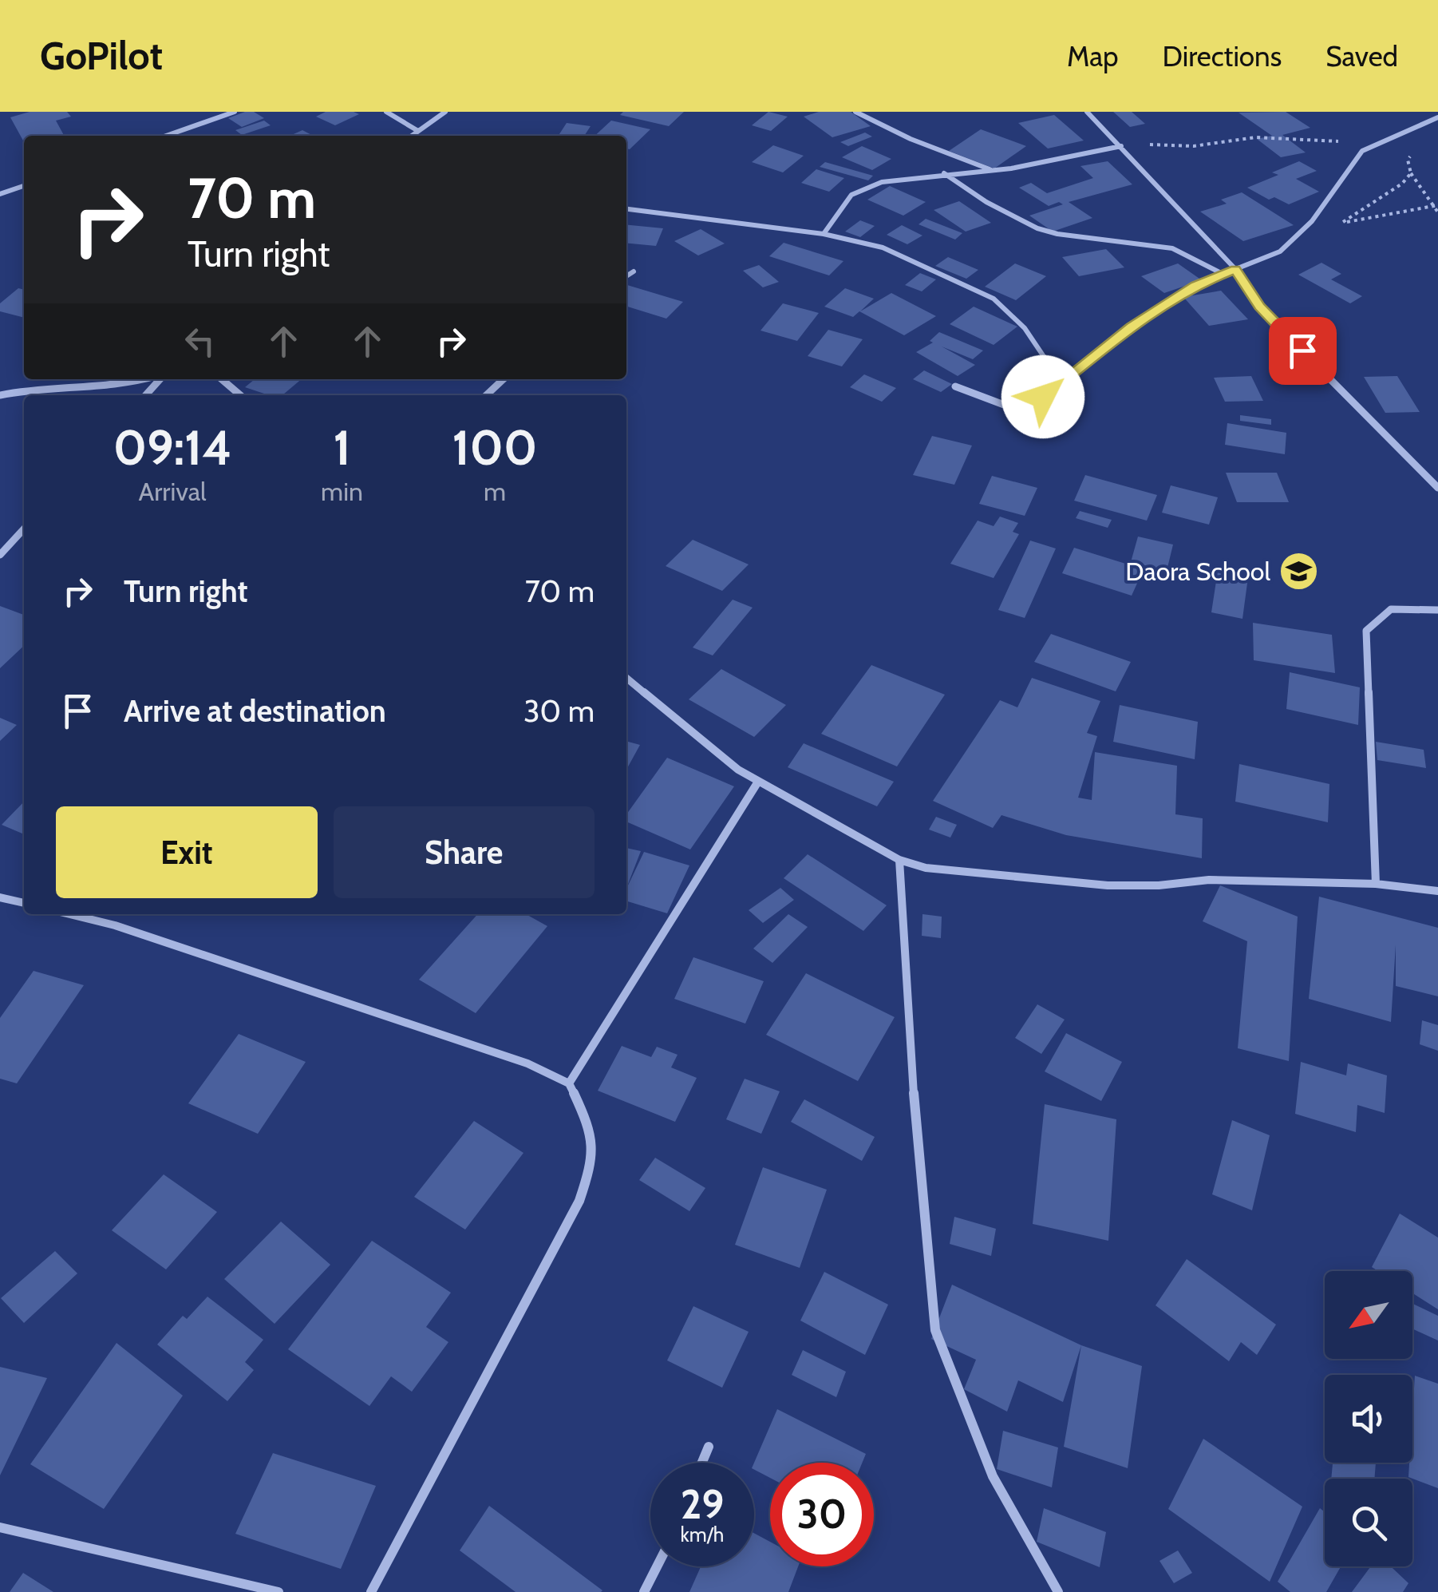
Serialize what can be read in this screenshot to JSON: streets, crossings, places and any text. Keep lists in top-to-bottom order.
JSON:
{
  "places": {
    "school or university": ["Daora School"]
  },
  "north": "bottom left",
  "page": {
    "header": "GoPilot",
    "nav": ["Map", "Directions", "Saved"],
    "turn": ["70 m", "Turn right"],
    "eta": [
      "09:14",
      "Arrival",
      "1",
      "min",
      "100",
      "m"
    ],
    "list": [
      {
        "name": "Turn right",
        "value": "70 m"
      },
      {
        "name": "Arrive at destination",
        "value": "30 m"
      }
    ],
    "buttons": ["Exit", "Share"],
    "speed": "29 km/h",
    "limit": "30"
  }
}
